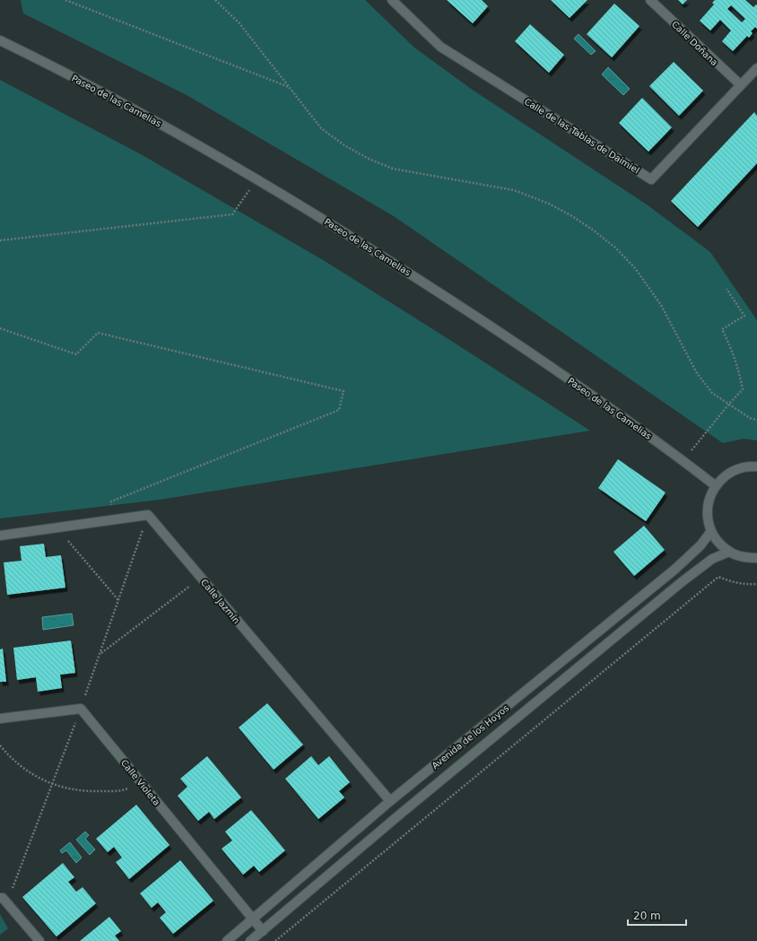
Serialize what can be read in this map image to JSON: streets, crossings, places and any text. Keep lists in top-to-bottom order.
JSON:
{
  "streets": {
    "street": [
      "Calle Doñana",
      "Paseo de las Camelias",
      "Calle de las Tablas de Daimiel",
      "Calle Jazmín",
      "Avenida de los Hoyos",
      "Calle Violeta"
    ]
  },
  "crossings": [
    ["Calle Doñana", "Calle de las Tablas de Daimiel"],
    ["Calle Jazmín", "Avenida de los Hoyos"],
    ["Avenida de los Hoyos", "Calle Violeta"]
  ],
  "scale_bar": "20 m"
}
